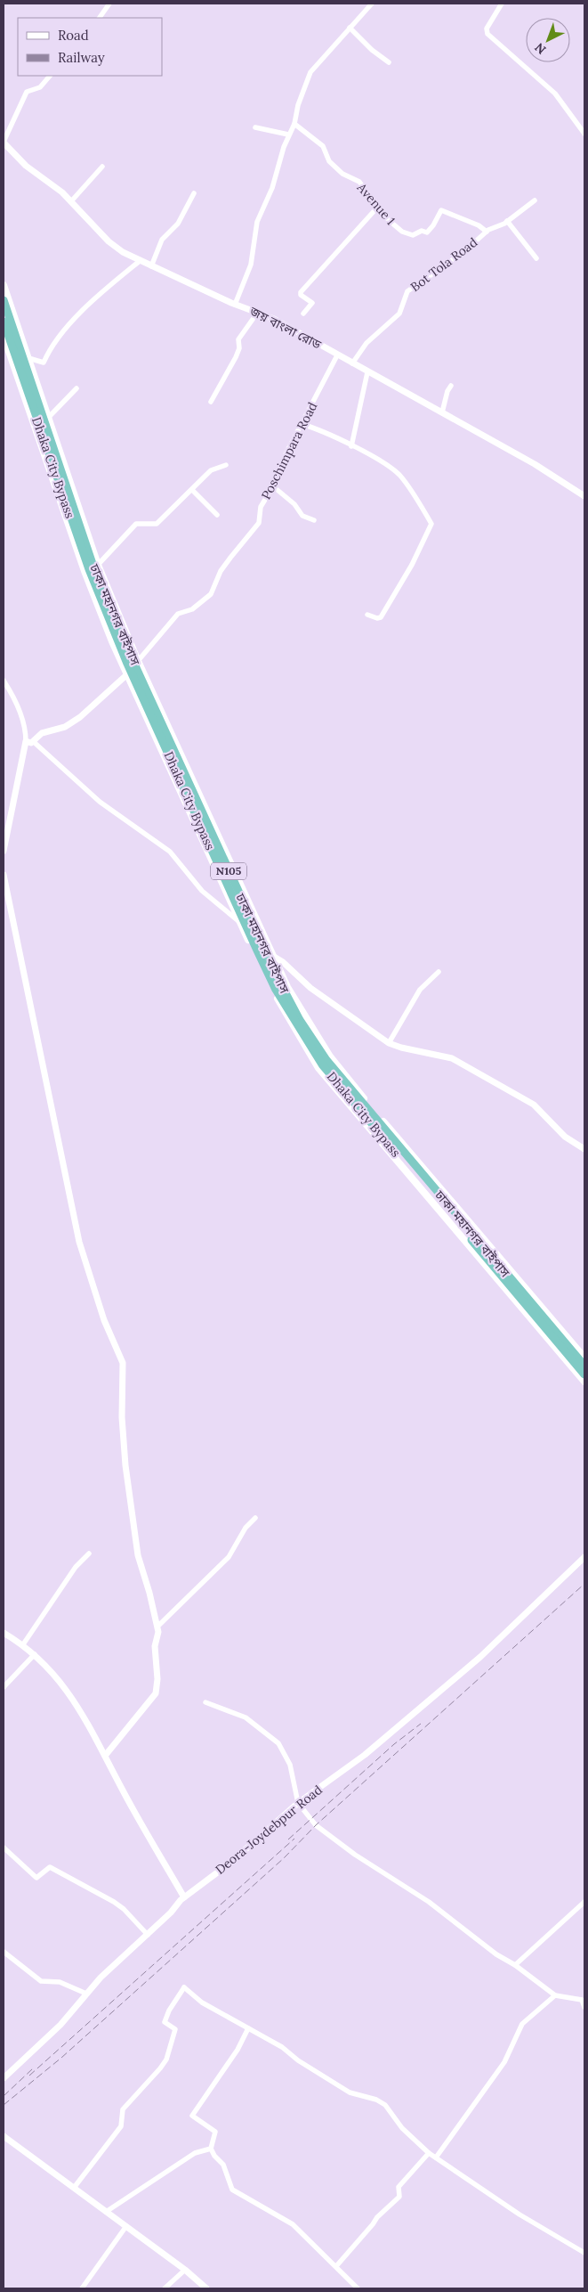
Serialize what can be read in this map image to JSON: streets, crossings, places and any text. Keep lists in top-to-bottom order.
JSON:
{
  "streets": {
    "highway": ["Dhaka City Bypass", "ঢাকা মহানগর বাইপাস", "N105"],
    "street": [
      "Avenue 1",
      "Bot Tola Road",
      "জয় বাংলা রোড",
      "Poschimpara Road",
      "Deora-Joydebpur Road"
    ]
  },
  "crossings": [
    ["Avenue 1", "Bot Tola Road"],
    ["Bot Tola Road", "জয় বাংলা রোড"],
    ["জয় বাংলা রোড", "Poschimpara Road"]
  ],
  "legend": ["Road", "Railway"],
  "north": "bottom left"
}
